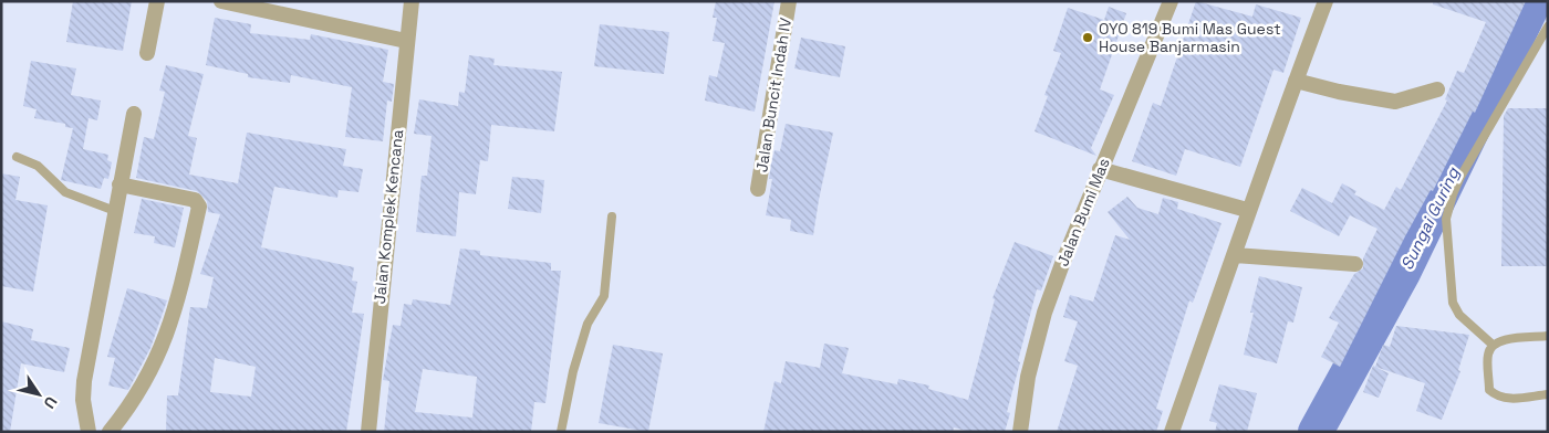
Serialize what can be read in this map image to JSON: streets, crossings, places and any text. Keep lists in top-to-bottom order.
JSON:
{
  "streets": {
    "street": ["Jalan Buncit Indah IV", "Jalan Bumi Mas", "Jalan Komplek Kencana"]
  },
  "water": ["Sungai Guring"],
  "places": ["OYO 819 Bumi Mas Guest House Banjarmasin"],
  "north": "bottom right"
}
